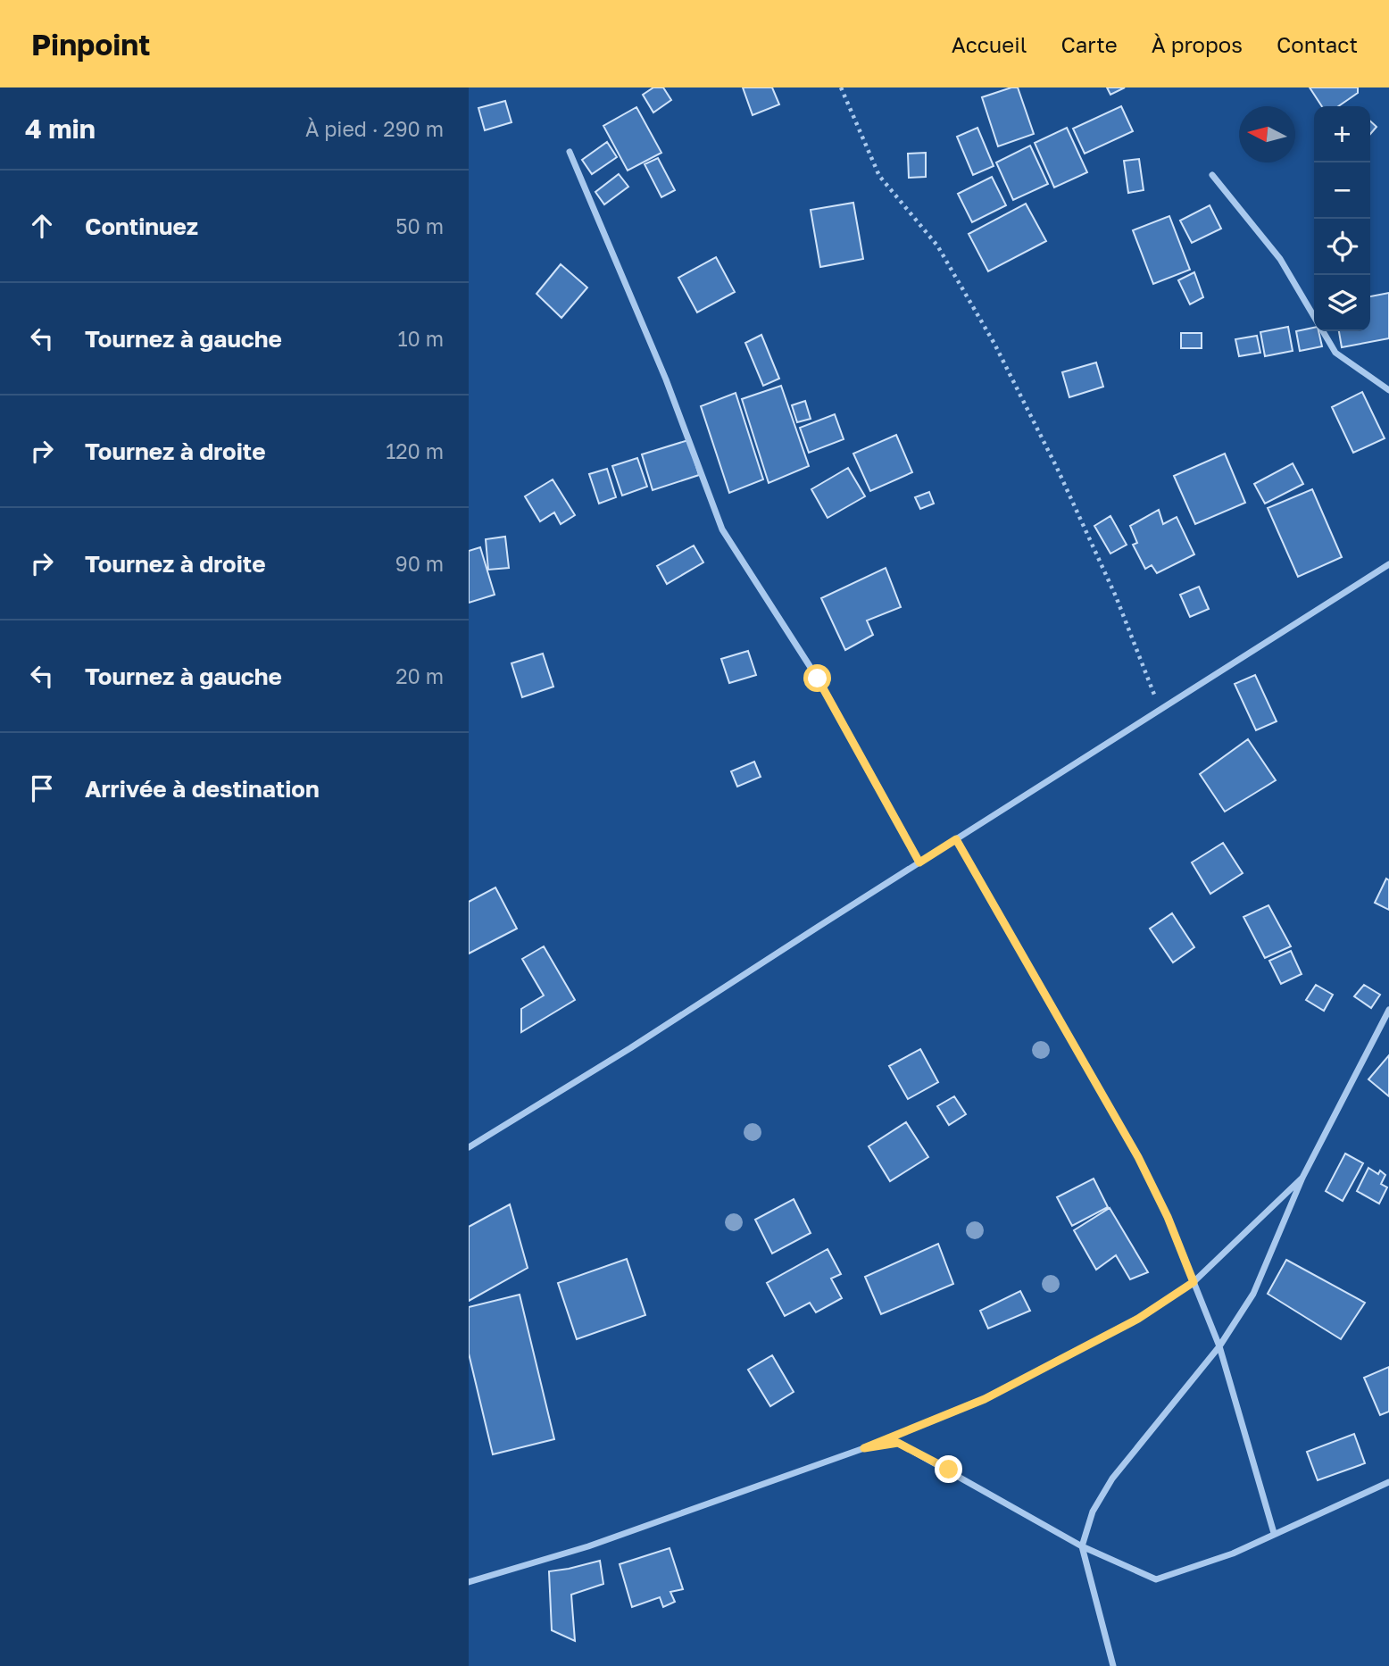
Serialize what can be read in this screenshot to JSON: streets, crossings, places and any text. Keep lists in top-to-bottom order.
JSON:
{
  "north": "left",
  "page": {
    "header": "Pinpoint",
    "nav": [
      "Accueil",
      "Carte",
      "À propos",
      "Contact"
    ],
    "heading": ["4 min", "À pied · 290 m"],
    "map_buttons": ["+", "−"],
    "list": [
      ["Continuez", "50 m"],
      ["Tournez à gauche", "10 m"],
      ["Tournez à droite", "120 m"],
      ["Tournez à droite", "90 m"],
      ["Tournez à gauche", "20 m"],
      "Arrivée à destination"
    ]
  }
}
